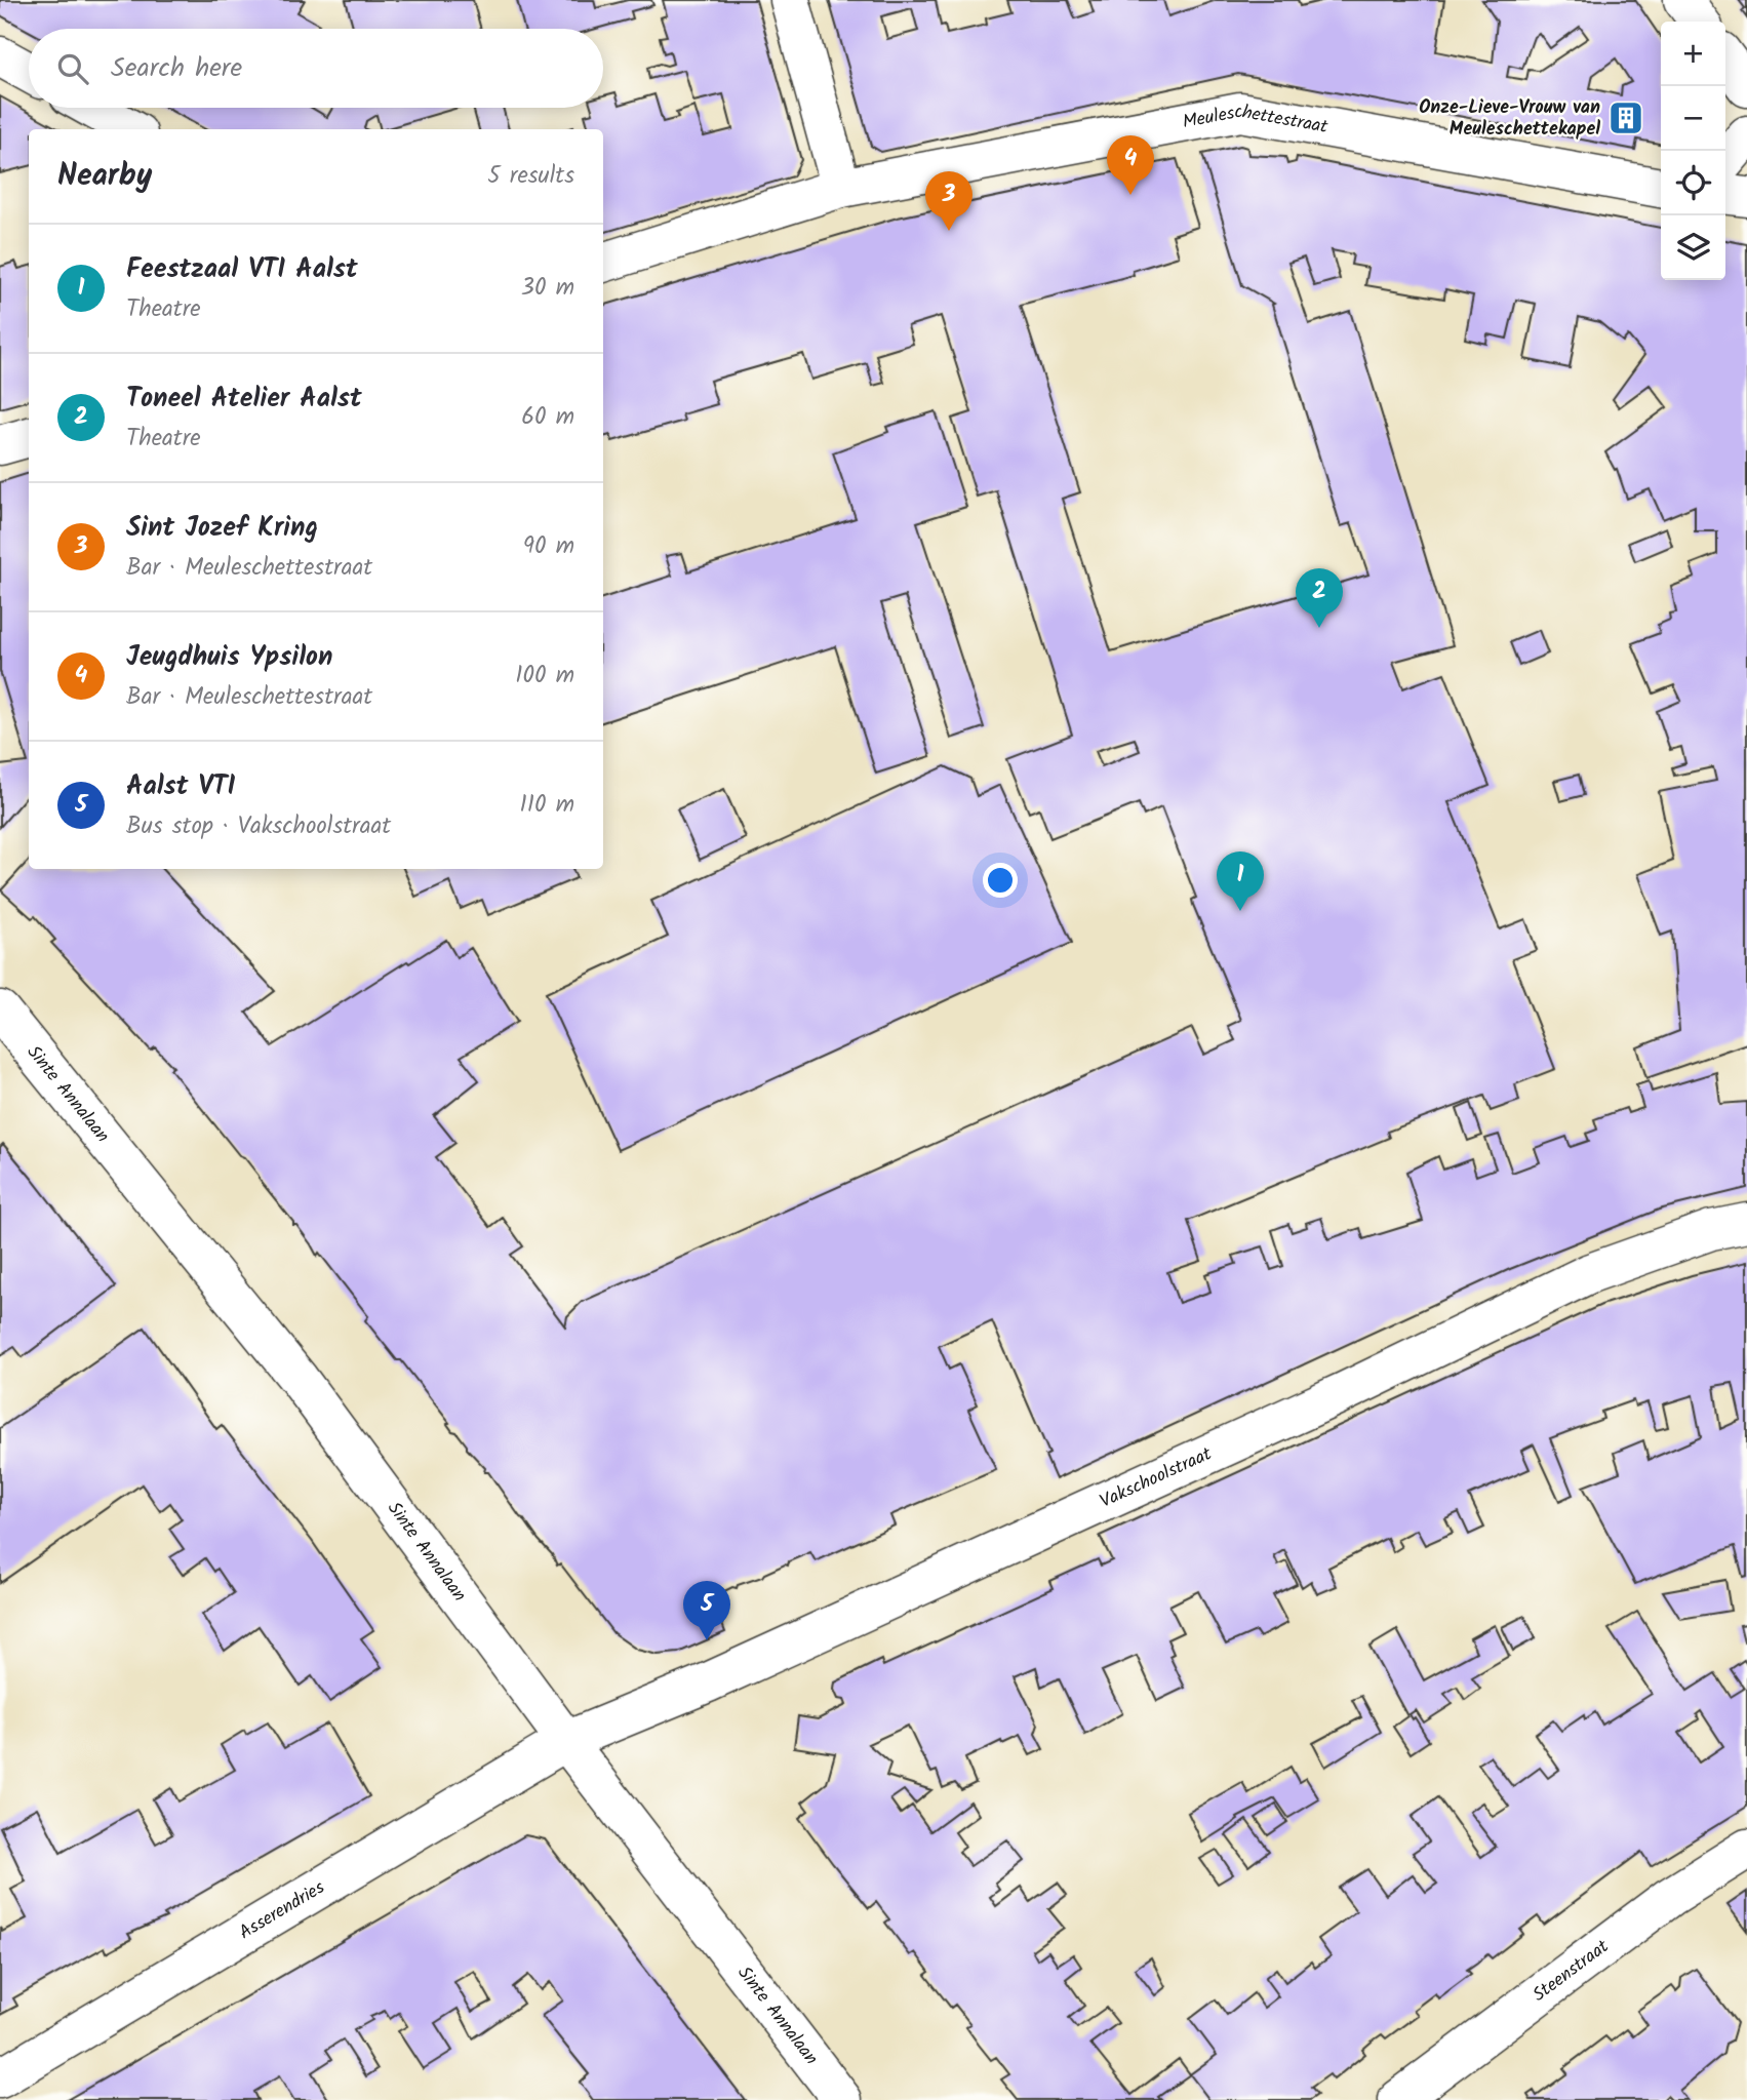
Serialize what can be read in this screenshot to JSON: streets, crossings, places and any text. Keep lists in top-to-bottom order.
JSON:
{
  "streets": {
    "street": [
      "Meuleschettestraat",
      "Sinte Annalaan",
      "Vakschoolstraat",
      "Asserendries",
      "Steenstraat"
    ]
  },
  "crossings": [
    ["Sinte Annalaan", "Vakschoolstraat"],
    ["Sinte Annalaan", "Asserendries"],
    ["Vakschoolstraat", "Asserendries"]
  ],
  "places": {
    "building": ["Onze-Lieve-Vrouw van Meuleschettekapel"]
  },
  "page": {
    "map_buttons": ["+", "−"],
    "search": "Search here",
    "heading": ["Nearby", "5 results"],
    "pins": [
      "4",
      "3",
      "2",
      "1",
      "5"
    ],
    "list": [
      {
        "mark": "1",
        "name": "Feestzaal VTI Aalst",
        "note": "Theatre",
        "value": "30 m"
      },
      {
        "mark": "2",
        "name": "Toneel Atelier Aalst",
        "note": "Theatre",
        "value": "60 m"
      },
      {
        "mark": "3",
        "name": "Sint Jozef Kring",
        "note": "Bar · Meuleschettestraat",
        "value": "90 m"
      },
      {
        "mark": "4",
        "name": "Jeugdhuis Ypsilon",
        "note": "Bar · Meuleschettestraat",
        "value": "100 m"
      },
      {
        "mark": "5",
        "name": "Aalst VTI",
        "note": "Bus stop · Vakschoolstraat",
        "value": "110 m"
      }
    ]
  }
}
